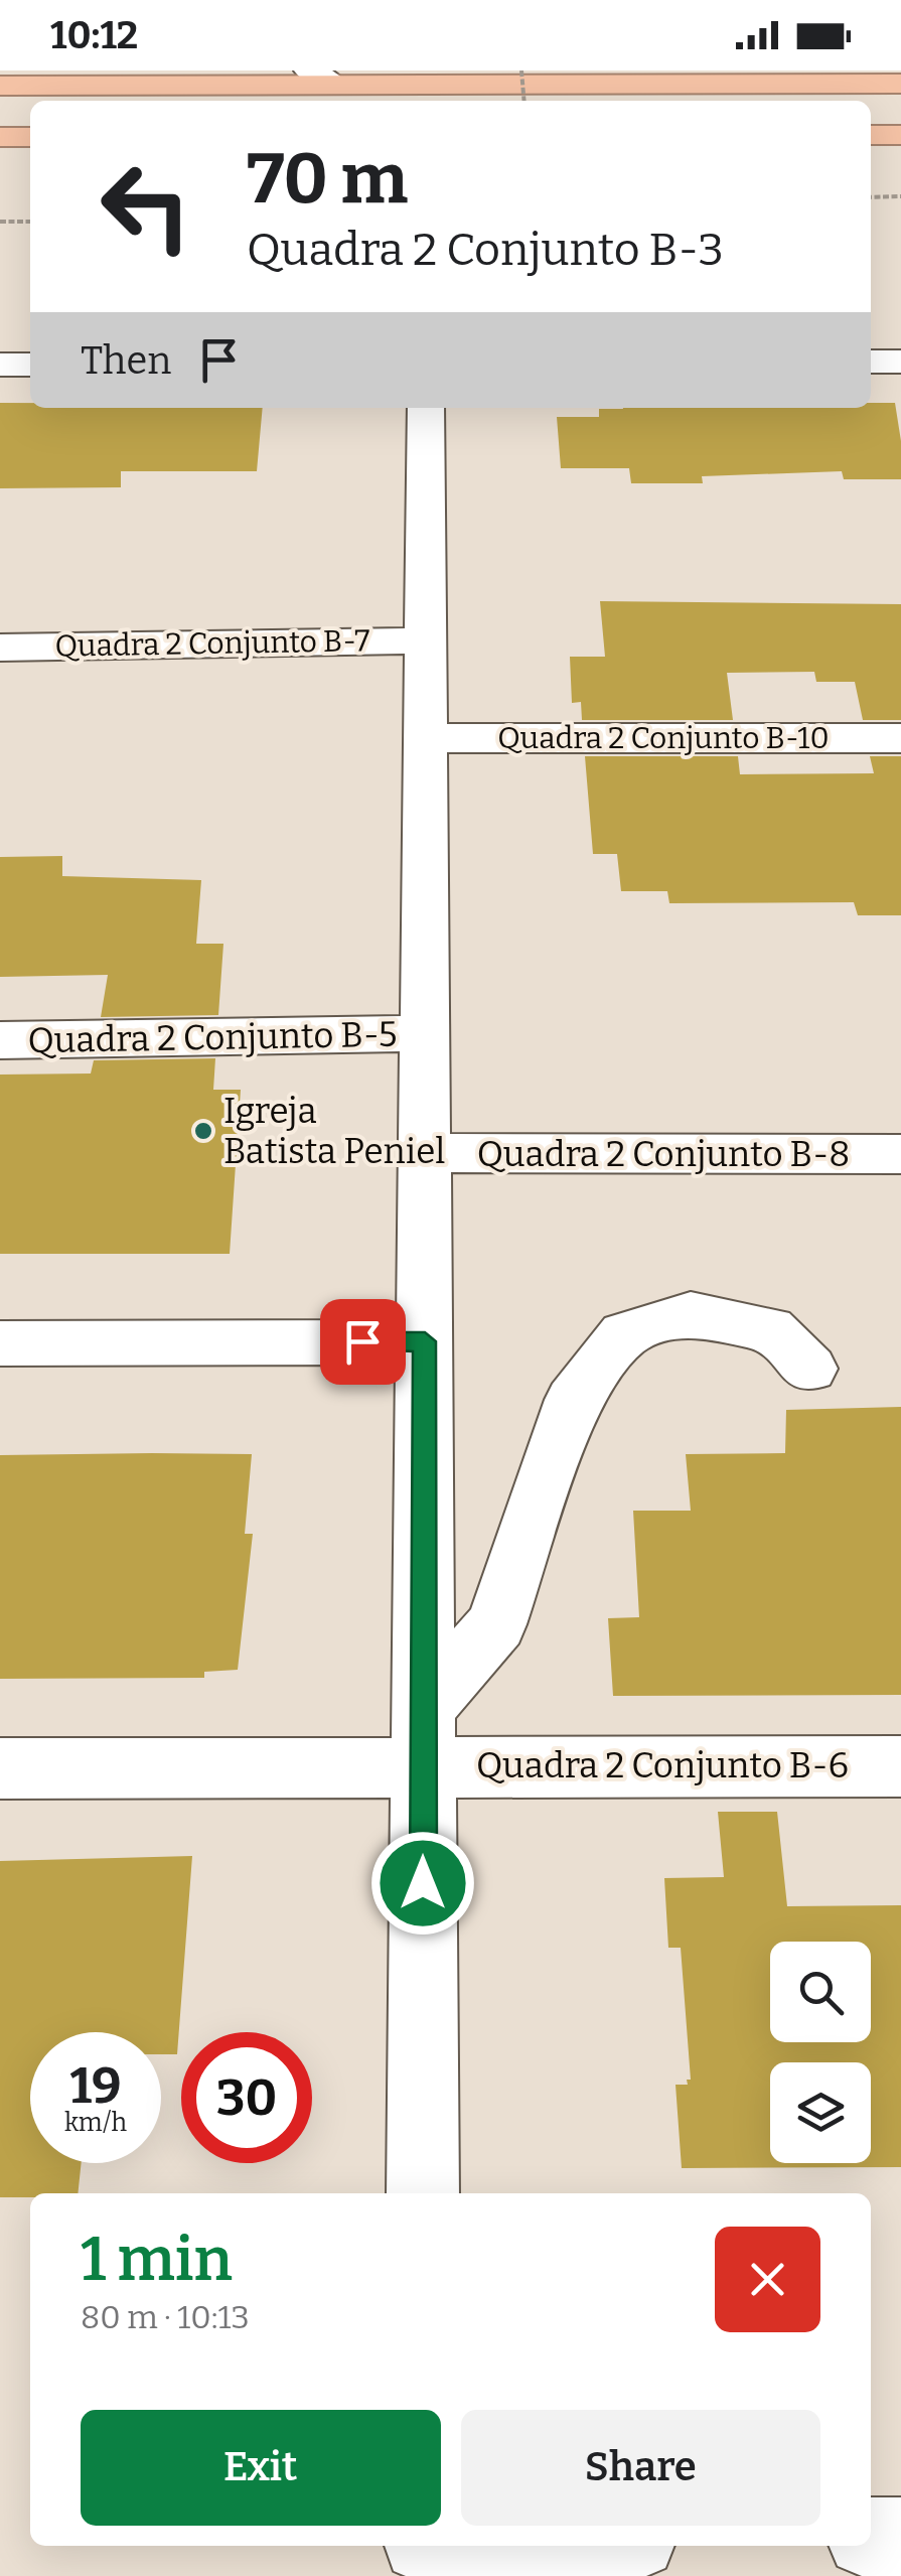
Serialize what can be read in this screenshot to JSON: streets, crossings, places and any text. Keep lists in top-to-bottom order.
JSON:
{
  "streets": {
    "street": [
      "Quadra 2 Conjunto B-7",
      "Quadra 2 Conjunto B-10",
      "Quadra 2 Conjunto B-5",
      "Quadra 2 Conjunto B-8",
      "Quadra 2 Conjunto B-6"
    ]
  },
  "places": ["Igreja Batista Peniel"],
  "page": {
    "status": "10:12",
    "turn": ["70 m", "Quadra 2 Conjunto B-3"],
    "then": "Then",
    "speed": "19 km/h",
    "limit": "30",
    "heading": ["1 min", "80 m · 10:13"],
    "buttons": ["Exit", "Share"]
  }
}
